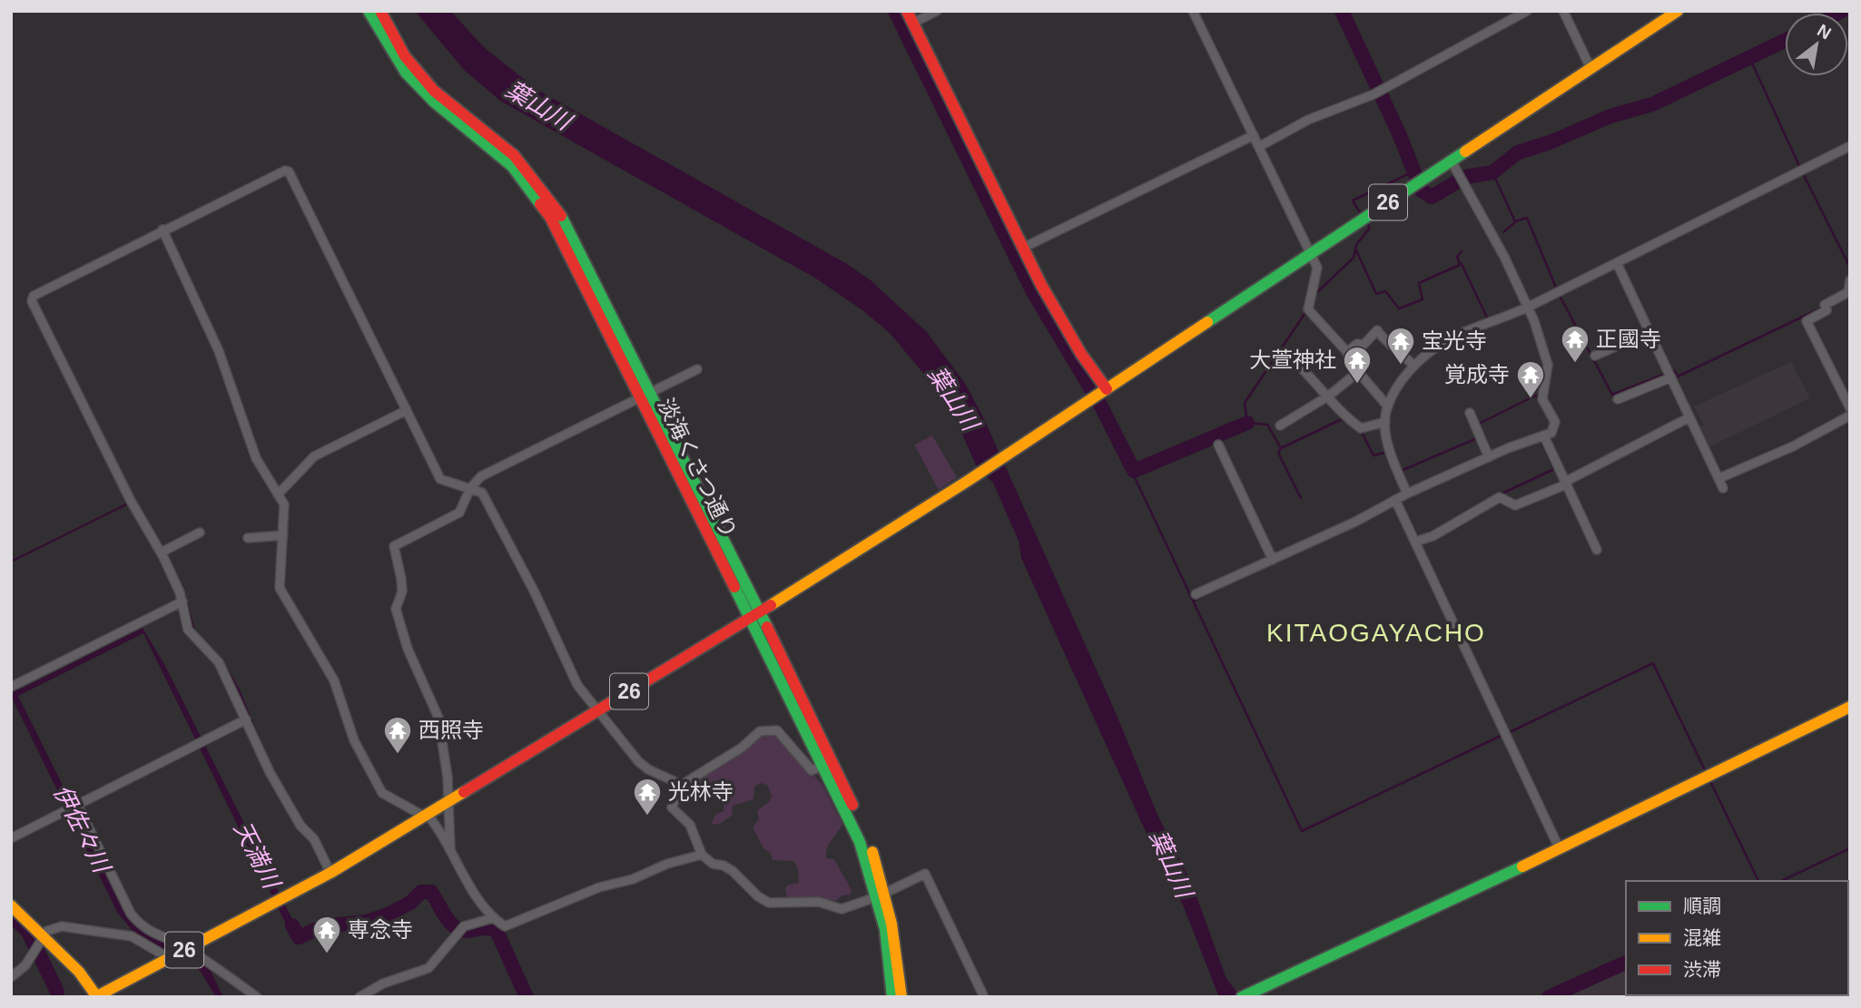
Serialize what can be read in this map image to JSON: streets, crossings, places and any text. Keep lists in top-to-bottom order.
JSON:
{
  "streets": {
    "street": ["26", "淡海くさつ通り"]
  },
  "crossings": [
    ["26", "淡海くさつ通り"]
  ],
  "districts": ["KITAOGAYACHO"],
  "water": ["葉山川", "伊佐々川", "天満川"],
  "places": {
    "temple": [
      "正國寺",
      "宝光寺",
      "大萱神社",
      "覚成寺",
      "西照寺",
      "光林寺",
      "専念寺"
    ]
  },
  "legend": ["順調", "混雑", "渋滞"],
  "north": "top right"
}
